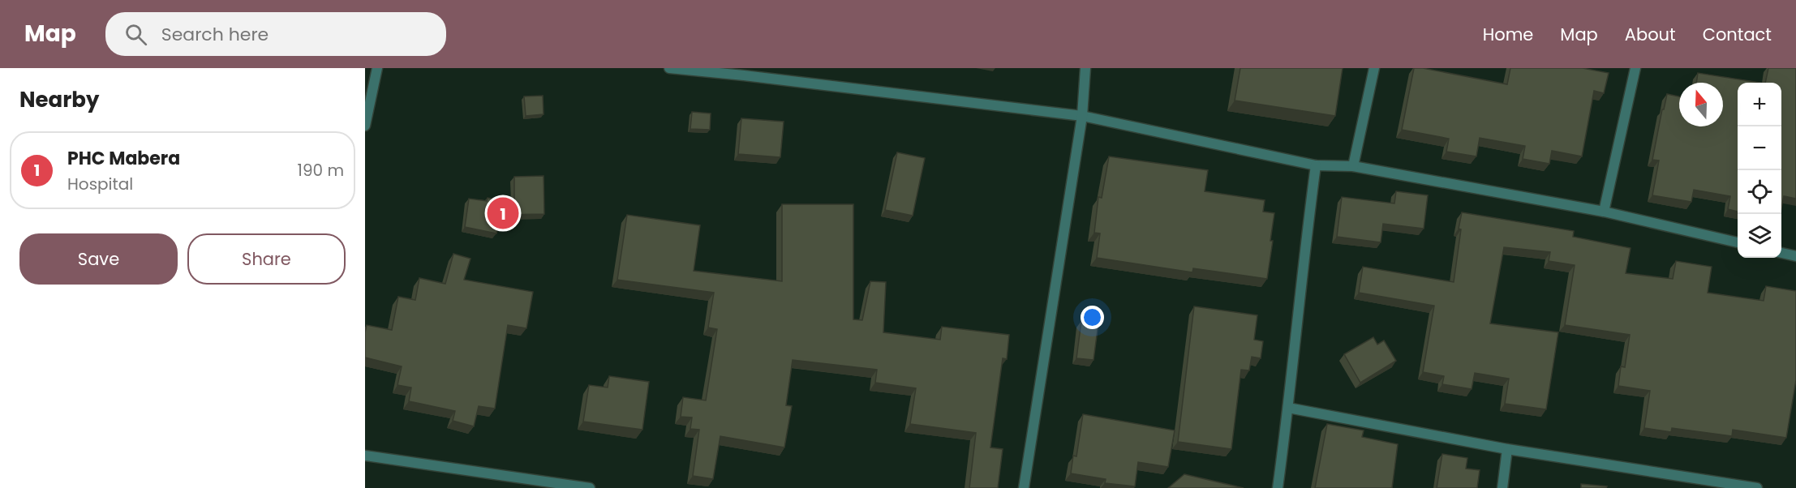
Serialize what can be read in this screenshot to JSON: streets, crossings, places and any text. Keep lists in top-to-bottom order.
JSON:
{
  "north": "top",
  "page": {
    "header": "Map",
    "search": "Search here",
    "nav": [
      "Home",
      "Map",
      "About",
      "Contact"
    ],
    "heading": "Nearby",
    "map_buttons": ["+", "−"],
    "list": [
      {
        "mark": "1",
        "name": "PHC Mabera",
        "note": "Hospital",
        "value": "190 m"
      }
    ],
    "pins": "1",
    "buttons": ["Save", "Share"]
  }
}
